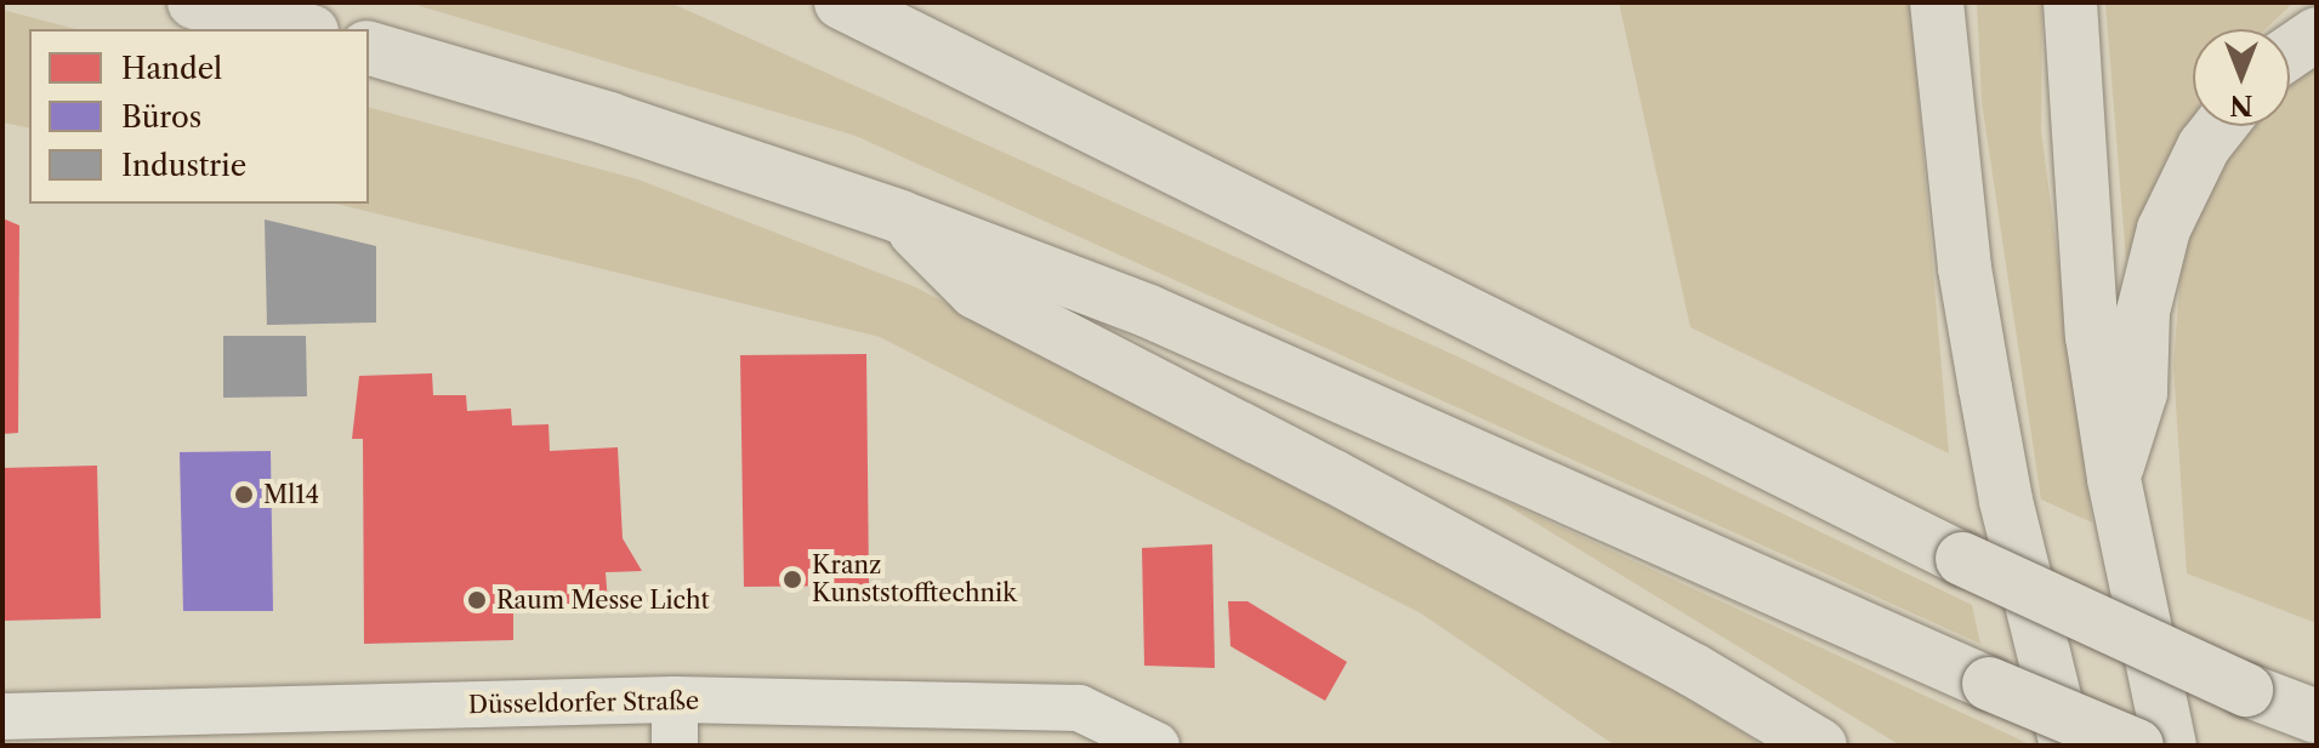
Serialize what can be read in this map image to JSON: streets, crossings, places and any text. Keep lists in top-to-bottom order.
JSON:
{
  "streets": {
    "street": ["Düsseldorfer Straße"]
  },
  "places": ["Ml14", "Kranz Kunststofftechnik", "Raum Messe Licht"],
  "legend": ["Handel", "Büros", "Industrie"],
  "north": "bottom"
}
